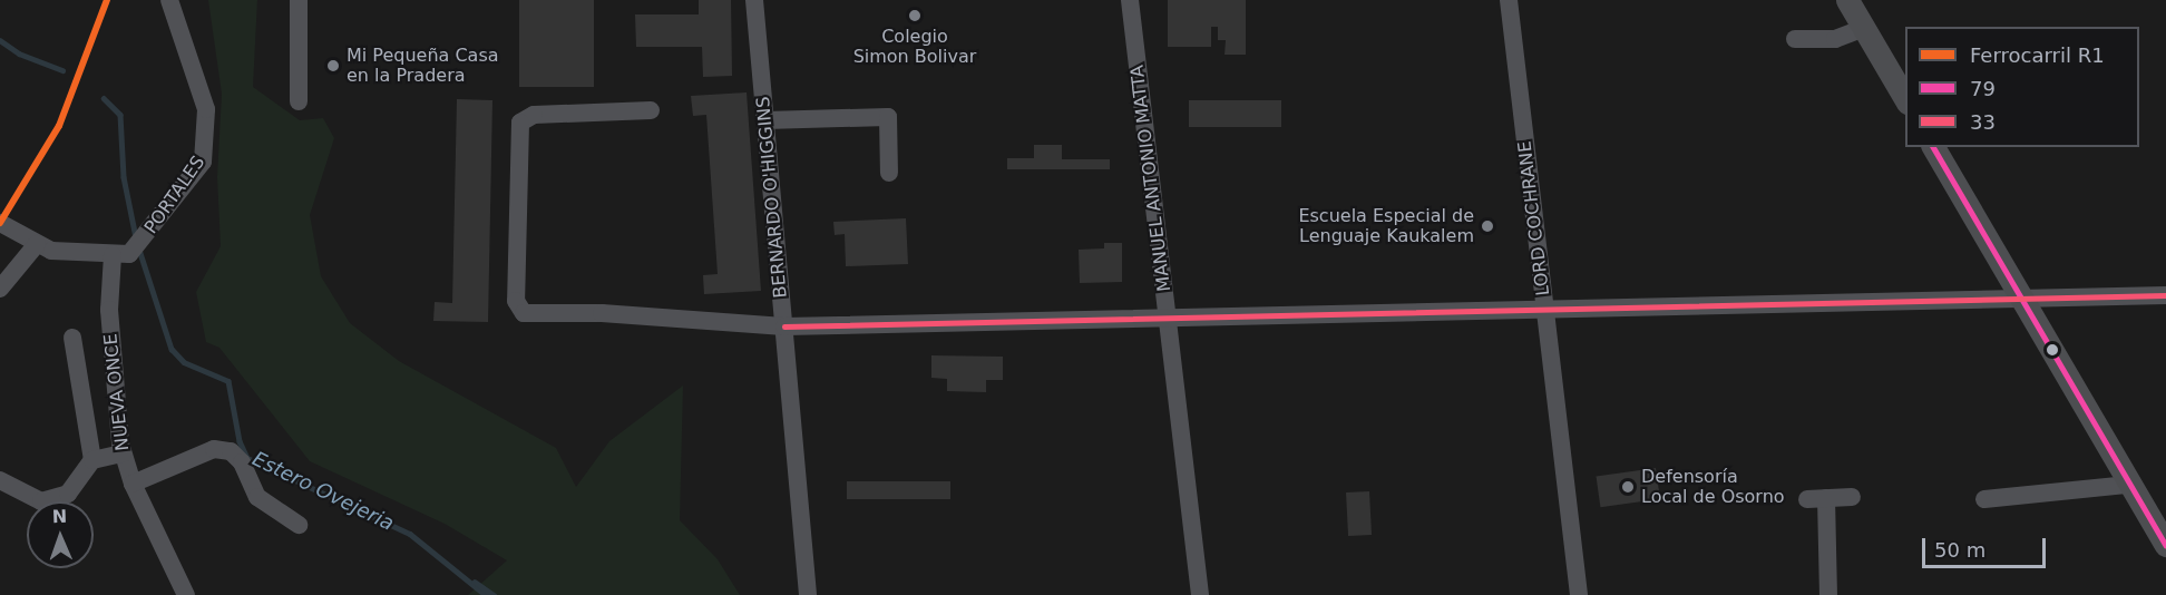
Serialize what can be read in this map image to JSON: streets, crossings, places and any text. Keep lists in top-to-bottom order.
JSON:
{
  "streets": {
    "street": [
      "MANUEL ANTONIO MATTA",
      "PORTALES",
      "BERNARDO O'HIGGINS",
      "LORD COCHRANE",
      "NUEVA ONCE"
    ]
  },
  "crossings": [
    ["PORTALES", "NUEVA ONCE"]
  ],
  "water": ["Estero Ovejeria"],
  "places": [
    "Colegio Simon Bolivar",
    "Mi Pequeña Casa en la Pradera",
    "Escuela Especial de Lenguaje Kaukalem",
    "Defensoría Local de Osorno"
  ],
  "lines": ["rail line R1", "transit line 79", "transit line 33"],
  "legend": ["Ferrocarril R1", "79", "33"],
  "scale_bar": "50 m",
  "north": "top"
}
